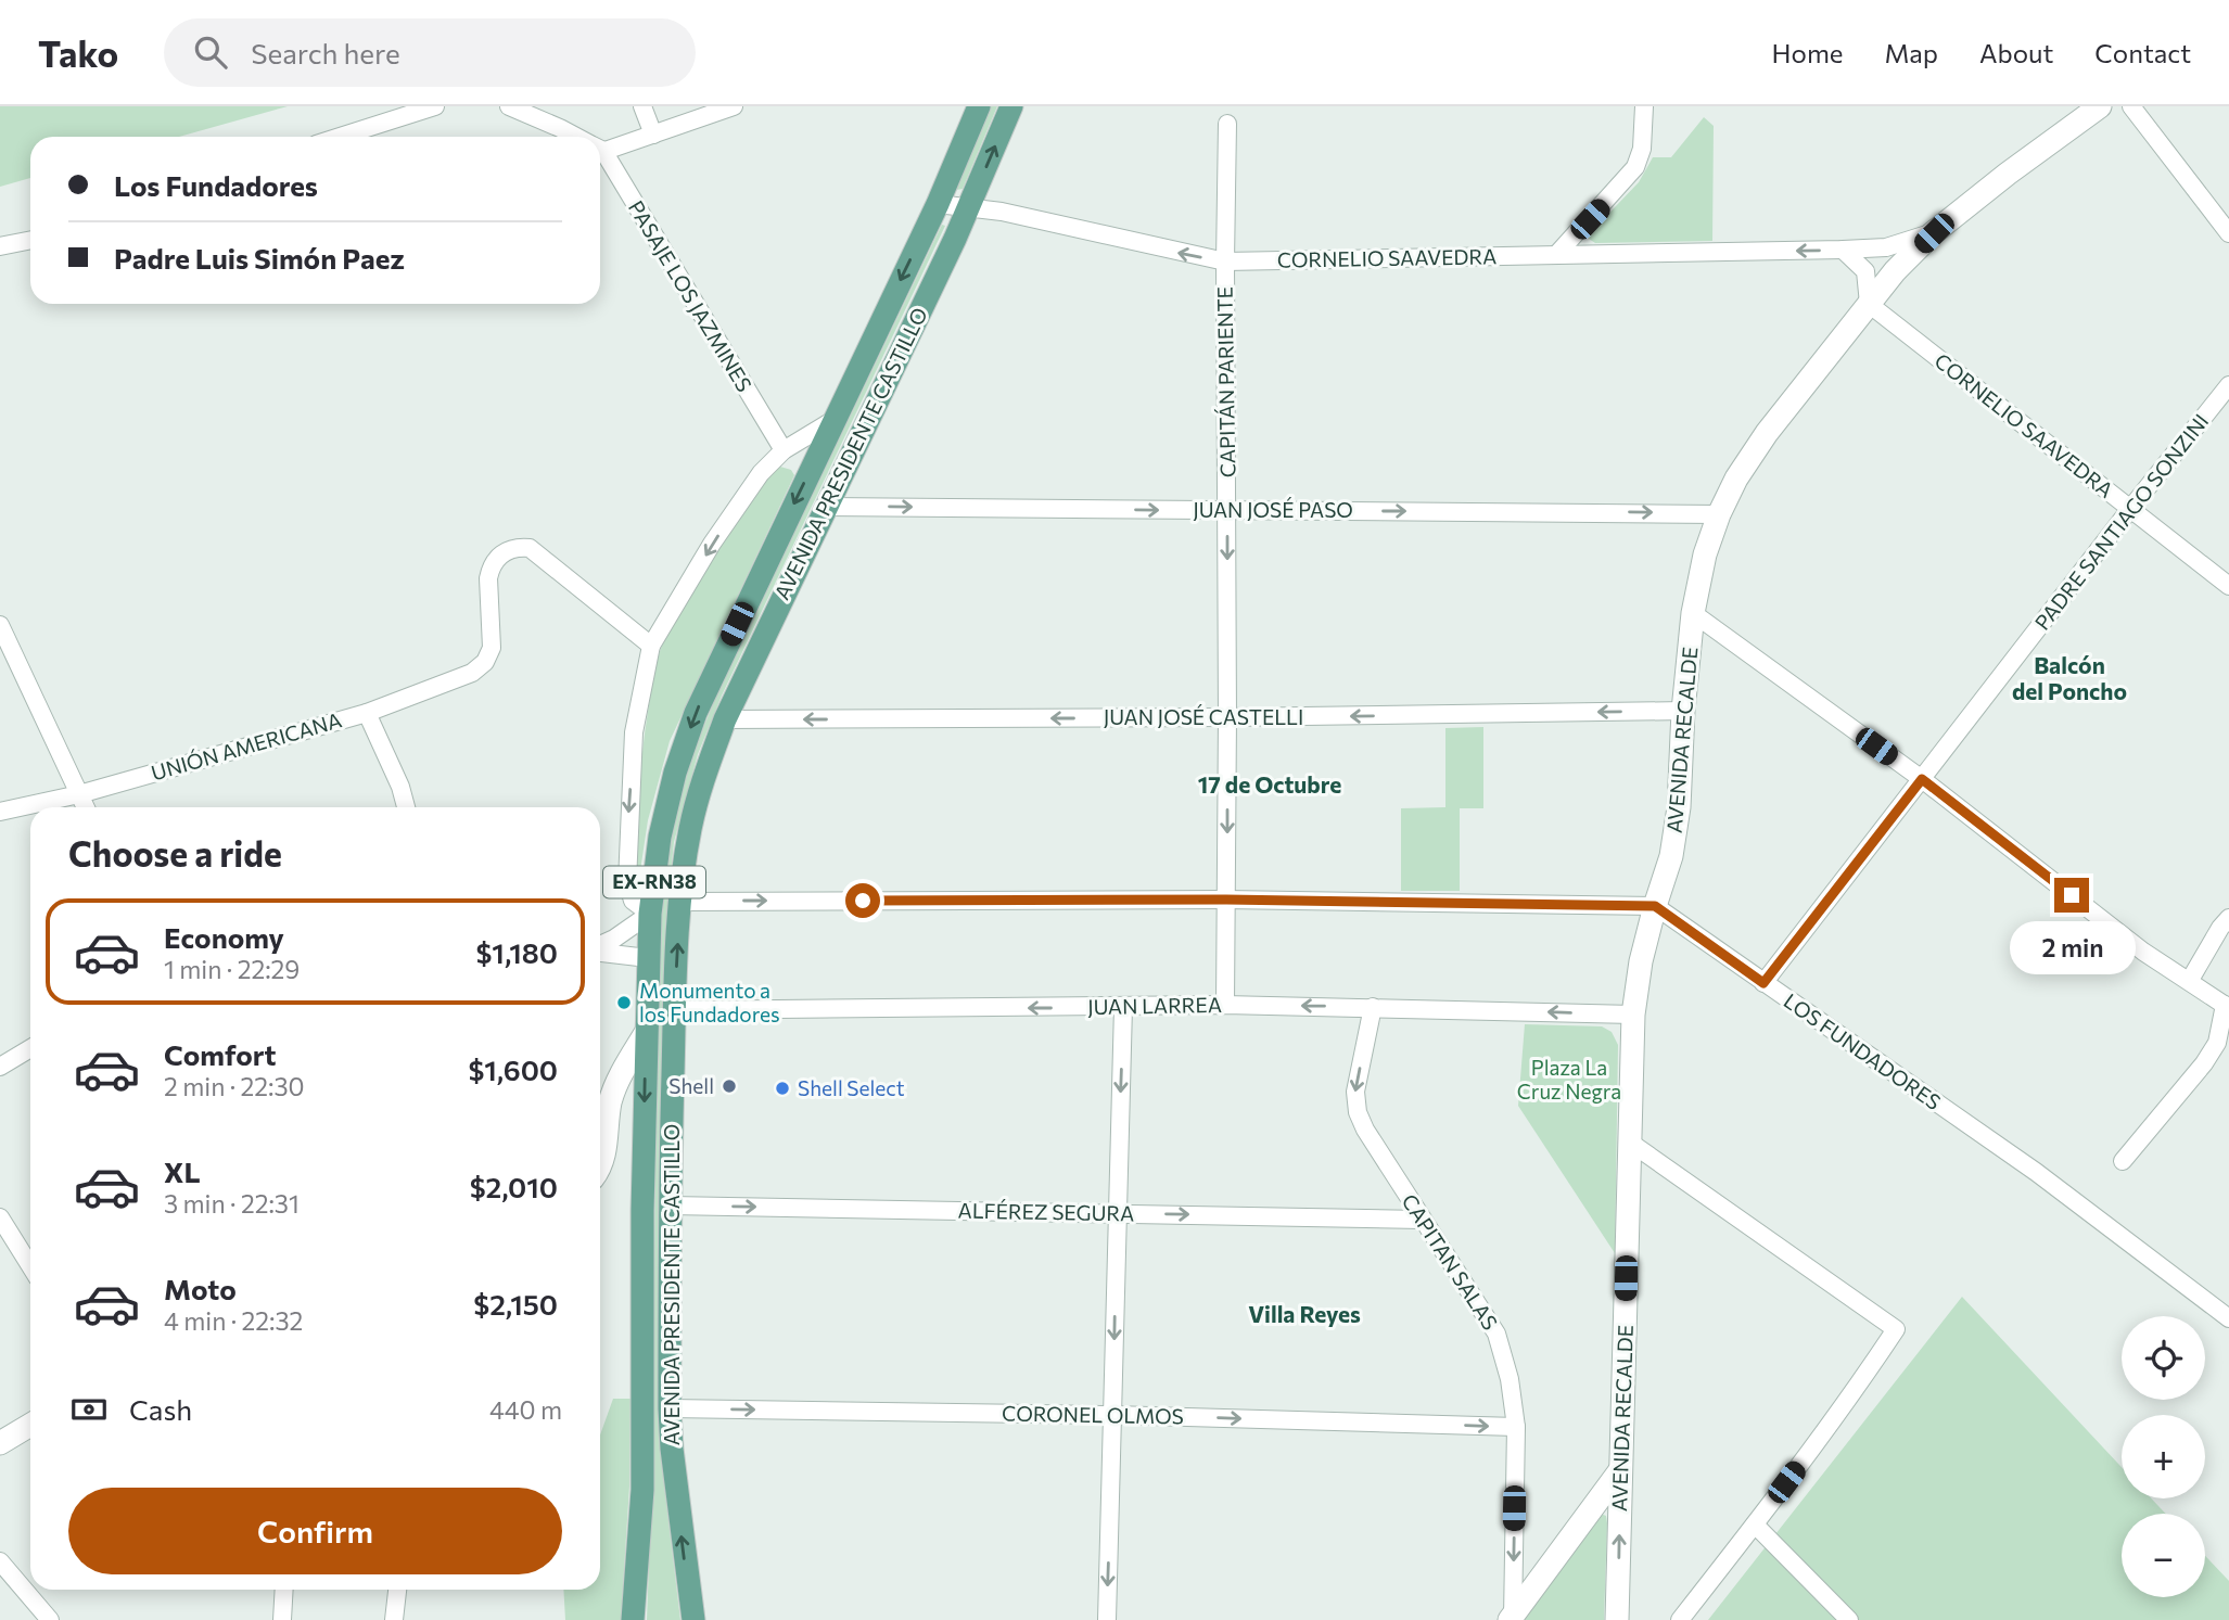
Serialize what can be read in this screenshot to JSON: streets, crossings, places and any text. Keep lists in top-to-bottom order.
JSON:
{
  "streets": {
    "main road": ["AVENIDA PRESIDENTE CASTILLO", "EX-RN38"],
    "street": [
      "CORNELIO SAAVEDRA",
      "PASAJE LOS JAZMINES",
      "CAPITÁN PARIENTE",
      "JUAN JOSÉ PASO",
      "PADRE SANTIAGO SONZINI",
      "JUAN JOSÉ CASTELLI",
      "AVENIDA RECALDE",
      "UNIÓN AMERICANA",
      "JUAN LARREA",
      "LOS FUNDADORES",
      "ALFÉREZ SEGURA",
      "CAPITAN SALAS",
      "CORONEL OLMOS"
    ]
  },
  "crossings": [
    ["CORNELIO SAAVEDRA", "CAPITÁN PARIENTE"],
    ["CORNELIO SAAVEDRA", "AVENIDA PRESIDENTE CASTILLO"],
    ["CORNELIO SAAVEDRA", "PADRE SANTIAGO SONZINI"],
    ["CORNELIO SAAVEDRA", "AVENIDA RECALDE"],
    ["CAPITÁN PARIENTE", "JUAN JOSÉ PASO"],
    ["CAPITÁN PARIENTE", "JUAN JOSÉ CASTELLI"],
    ["CAPITÁN PARIENTE", "JUAN LARREA"],
    ["AVENIDA PRESIDENTE CASTILLO", "JUAN JOSÉ PASO"],
    ["AVENIDA PRESIDENTE CASTILLO", "JUAN JOSÉ CASTELLI"],
    ["AVENIDA PRESIDENTE CASTILLO", "JUAN LARREA"],
    ["AVENIDA PRESIDENTE CASTILLO", "ALFÉREZ SEGURA"],
    ["AVENIDA PRESIDENTE CASTILLO", "CORONEL OLMOS"],
    ["JUAN JOSÉ PASO", "AVENIDA RECALDE"],
    ["PADRE SANTIAGO SONZINI", "LOS FUNDADORES"],
    ["JUAN JOSÉ CASTELLI", "AVENIDA RECALDE"],
    ["AVENIDA RECALDE", "JUAN LARREA"],
    ["AVENIDA RECALDE", "LOS FUNDADORES"],
    ["JUAN LARREA", "CAPITAN SALAS"],
    ["ALFÉREZ SEGURA", "CAPITAN SALAS"],
    ["CAPITAN SALAS", "CORONEL OLMOS"]
  ],
  "one_way": [
    "CORNELIO SAAVEDRA",
    "CAPITÁN PARIENTE",
    "JUAN JOSÉ PASO",
    "JUAN JOSÉ CASTELLI",
    "ALFÉREZ SEGURA",
    "CAPITAN SALAS",
    "CORONEL OLMOS"
  ],
  "districts": ["Balcón del Poncho", "17 de Octubre", "Villa Reyes"],
  "parks": ["Plaza La Cruz Negra"],
  "places": ["Monumento a los Fundadores", "Shell", "Shell Select"],
  "page": {
    "header": "Tako",
    "search": "Search here",
    "nav": [
      "Home",
      "Map",
      "About",
      "Contact"
    ],
    "banner": ["Los Fundadores", "Padre Luis Simón Paez"],
    "heading": "Choose a ride",
    "list": [
      {
        "name": "Economy",
        "note": "1 min · 22:29",
        "value": "$1,180"
      },
      {
        "name": "Comfort",
        "note": "2 min · 22:30",
        "value": "$1,600"
      },
      {
        "name": "XL",
        "note": "3 min · 22:31",
        "value": "$2,010"
      },
      {
        "name": "Moto",
        "note": "4 min · 22:32",
        "value": "$2,150"
      }
    ],
    "bubble": "2 min",
    "map_buttons": ["+", "−"],
    "pay": ["Cash", "440 m"],
    "buttons": "Confirm"
  }
}
